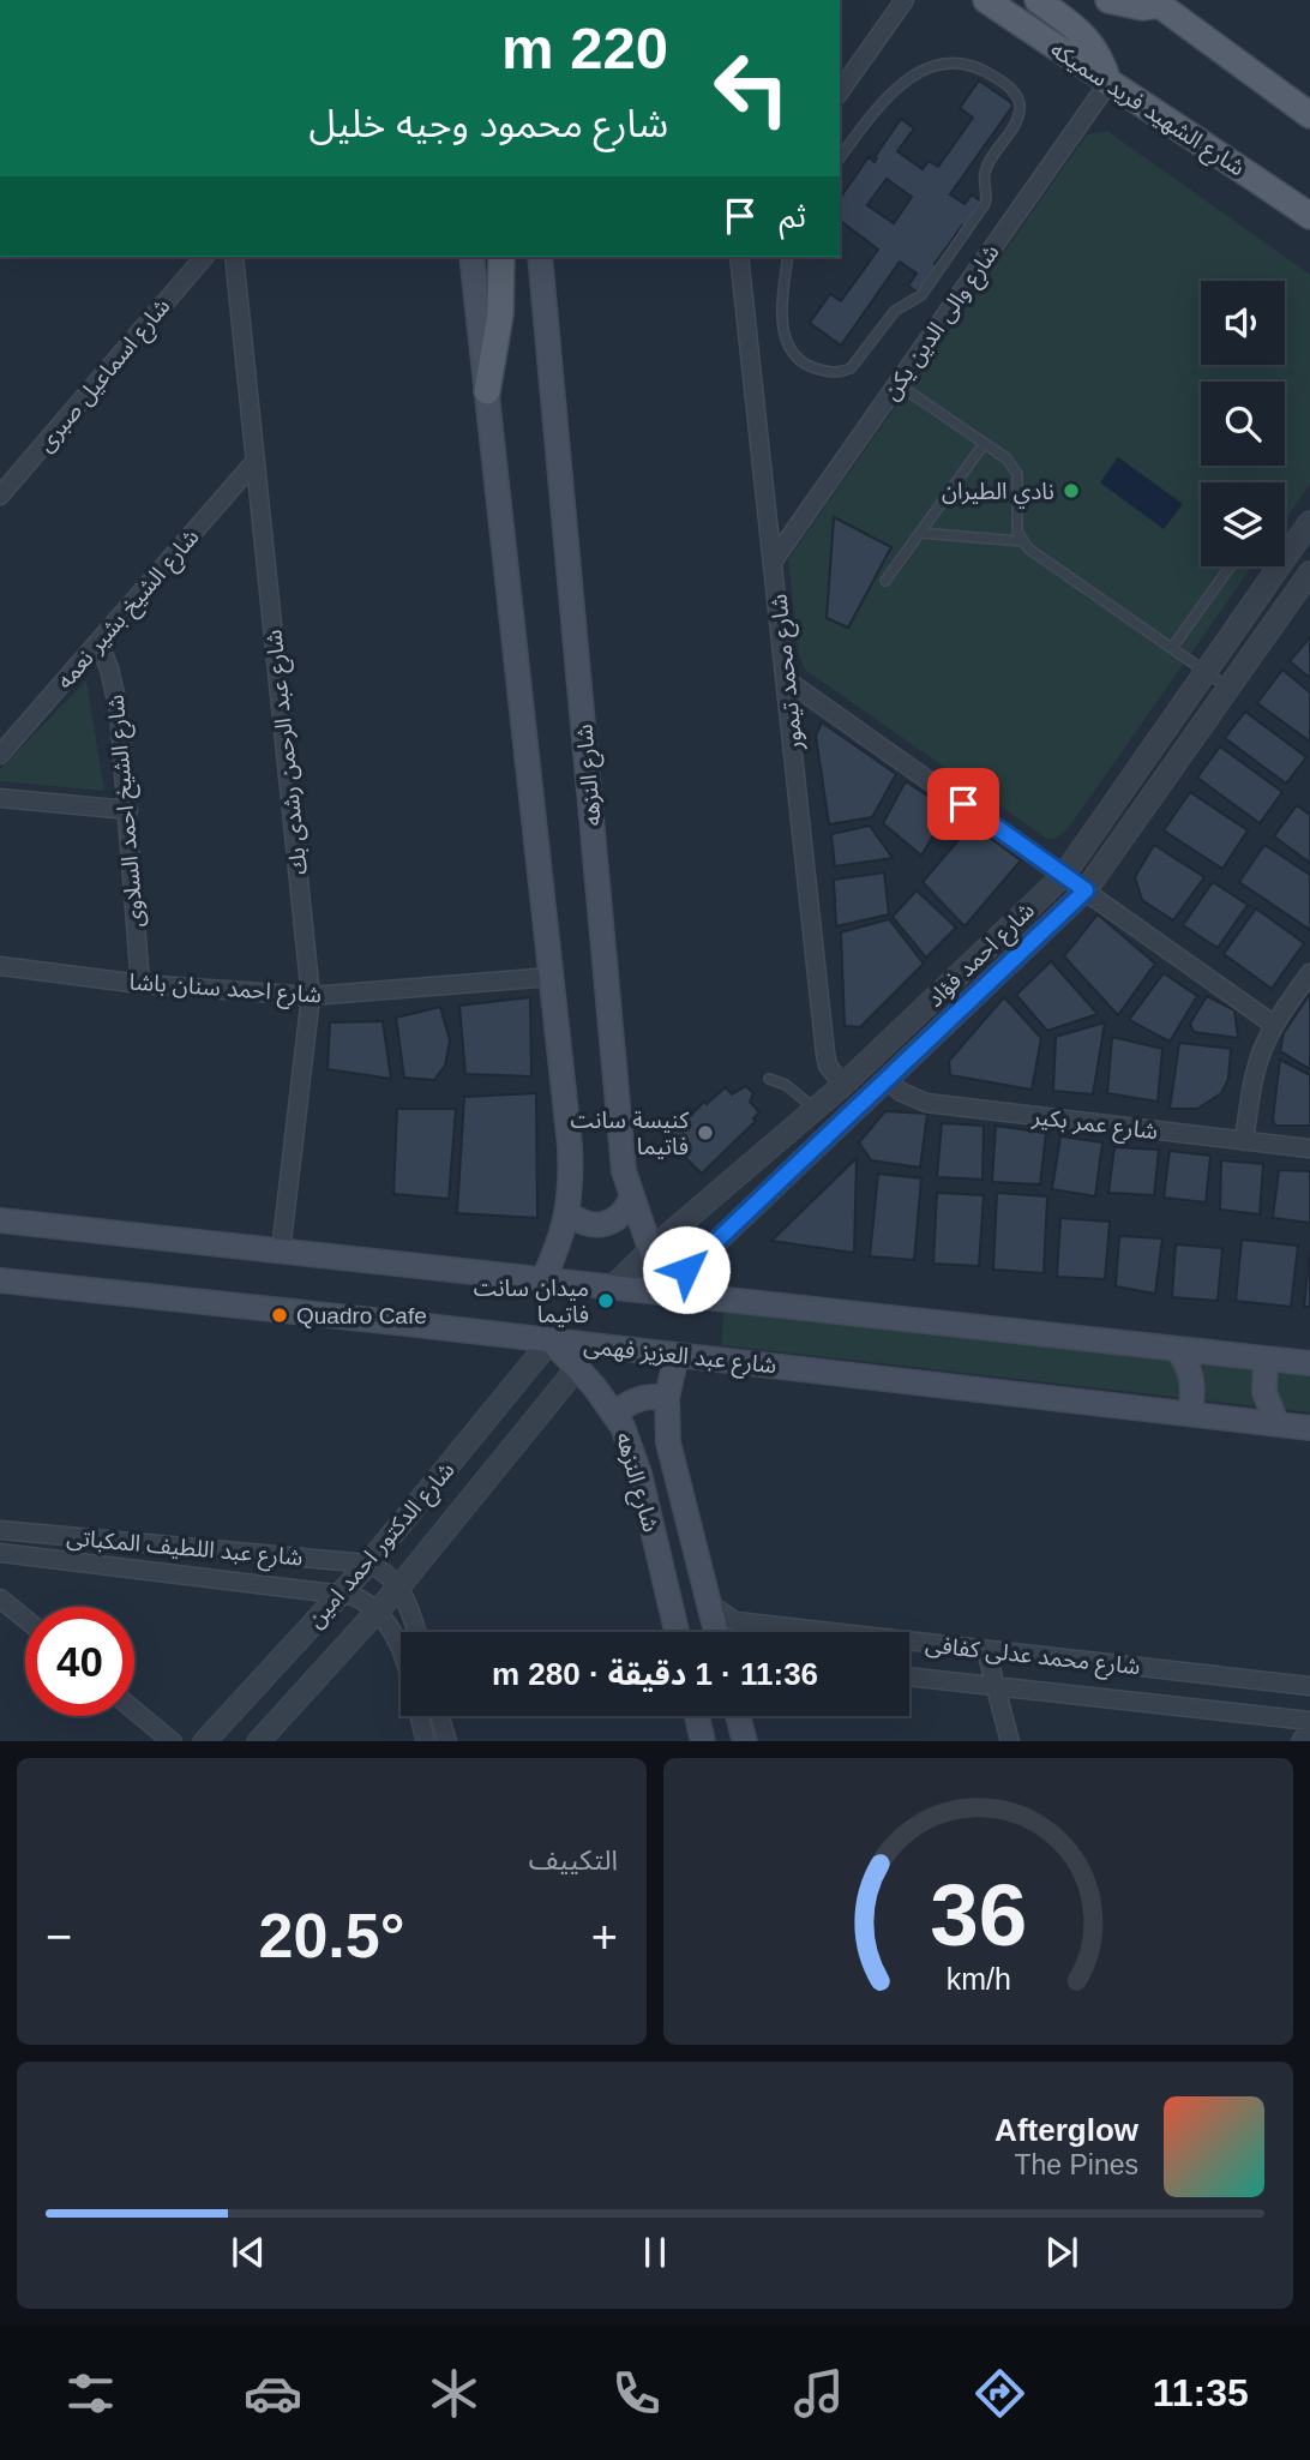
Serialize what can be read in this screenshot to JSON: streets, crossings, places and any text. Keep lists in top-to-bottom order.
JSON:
{
  "streets": {
    "main road": ["شارع الشهيد فريد سميكه", "شارع النزهه", "شارع عبد العزيز فهمى"],
    "street": [
      "شارع والى الدين يكن",
      "شارع اسماعيل صبرى",
      "شارع الشيخ بشير نعمه",
      "شارع محمد تيمور",
      "شارع عبد الرحمن رشدى بك",
      "شارع الشيخ احمد السلاوى",
      "شارع احمد فؤاد",
      "شارع احمد سنان باشا",
      "شارع عمر بكير",
      "شارع الدكتور احمد امين",
      "شارع عبد اللطيف المكباتى",
      "شارع محمد عدلى كفافى"
    ]
  },
  "crossings": [
    ["شارع الشهيد فريد سميكه", "شارع والى الدين يكن"],
    ["شارع والى الدين يكن", "شارع محمد تيمور"],
    ["شارع الشيخ بشير نعمه", "شارع عبد الرحمن رشدى بك"],
    ["شارع الشيخ بشير نعمه", "شارع الشيخ احمد السلاوى"],
    ["شارع محمد تيمور", "شارع احمد فؤاد"],
    ["شارع عبد الرحمن رشدى بك", "شارع احمد سنان باشا"],
    ["شارع النزهه", "شارع احمد فؤاد"],
    ["شارع النزهه", "شارع عبد العزيز فهمى"],
    ["شارع النزهه", "شارع الدكتور احمد امين"],
    ["شارع النزهه", "شارع محمد عدلى كفافى"],
    ["شارع الشيخ احمد السلاوى", "شارع احمد سنان باشا"],
    ["شارع احمد فؤاد", "شارع عمر بكير"],
    ["شارع عبد العزيز فهمى", "شارع الدكتور احمد امين"],
    ["شارع الدكتور احمد امين", "شارع عبد اللطيف المكباتى"]
  ],
  "places": [
    "نادي الطيران",
    "كنيسة سانت فاتيما",
    "ميدان سانت فاتيما",
    "Quadro Cafe"
  ],
  "page": {
    "turn": ["220 m", "شارع محمود وجيه خليل"],
    "then": "ثم",
    "limit": "40",
    "trip": "11:36 · 1 دقيقة · 280 m",
    "tile": "التكييف",
    "heat": ["−", "20.5°", "+"],
    "song": ["Afterglow", "The Pines"],
    "tabs": "11:35",
    "gauge": ["36", "km/h"]
  }
}
